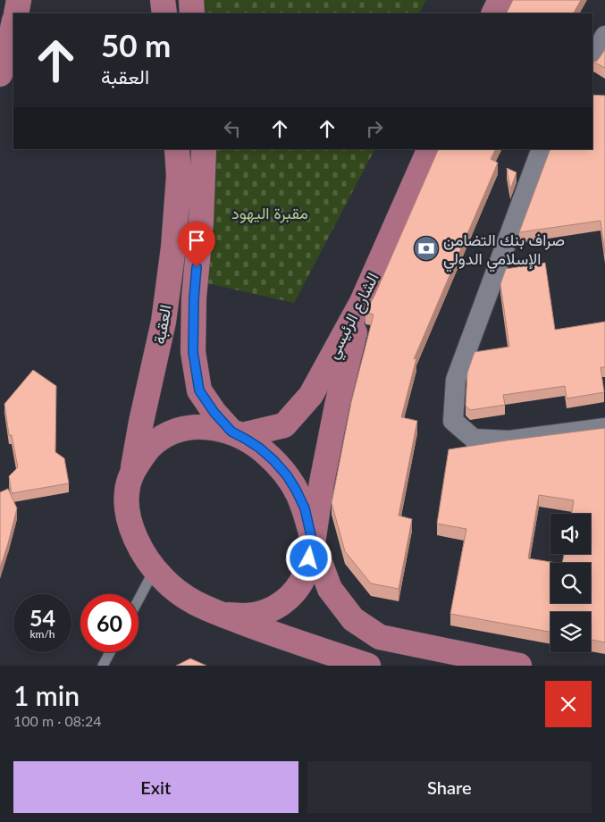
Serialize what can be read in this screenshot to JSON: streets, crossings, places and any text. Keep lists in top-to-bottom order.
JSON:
{
  "streets": {
    "main road": ["الشارع الرئيسي", "العقبة"]
  },
  "crossings": [
    ["الشارع الرئيسي", "العقبة"]
  ],
  "parks": ["مقبرة اليهود"],
  "places": {
    "bank": ["صراف بنك التضامن الإسلامي الدولي"]
  },
  "page": {
    "turn": ["50 m", "العقبة"],
    "speed": "54 km/h",
    "limit": "60",
    "heading": ["1 min", "100 m · 08:24"],
    "buttons": ["Exit", "Share"]
  }
}
